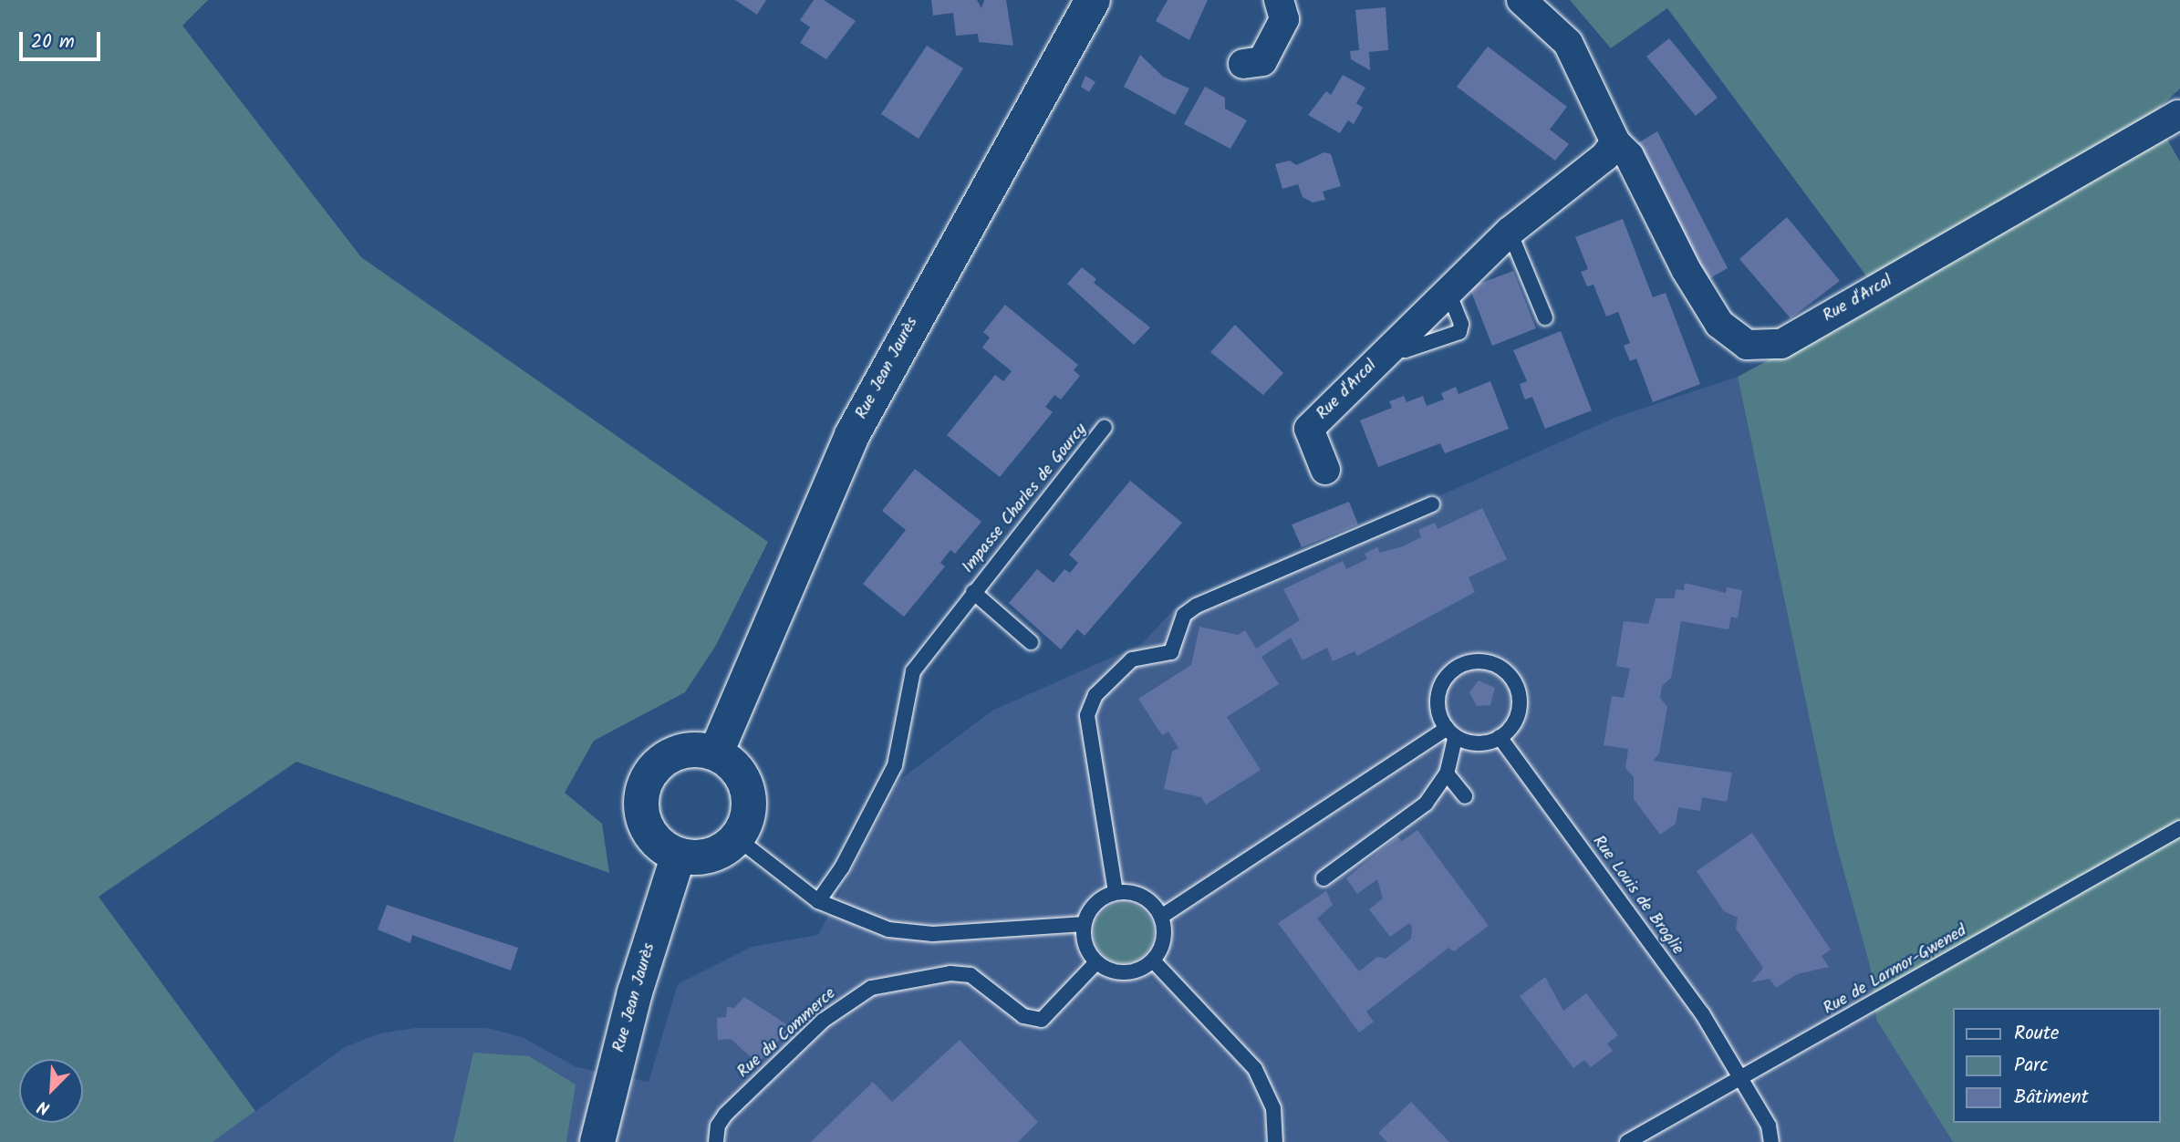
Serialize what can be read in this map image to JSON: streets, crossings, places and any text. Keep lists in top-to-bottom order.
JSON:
{
  "streets": {
    "main road": ["Rue Jean Jaurès"],
    "street": ["Rue d'Arcal"],
    "lane": [
      "Impasse Charles de Gourcy",
      "Rue Louis de Broglie",
      "Rue de Larmor-Gwened",
      "Rue du Commerce"
    ]
  },
  "crossings": [
    ["Rue Louis de Broglie", "Rue de Larmor-Gwened"]
  ],
  "legend": ["Route", "Parc", "Bâtiment"],
  "scale_bar": "20 m",
  "north": "bottom left"
}
